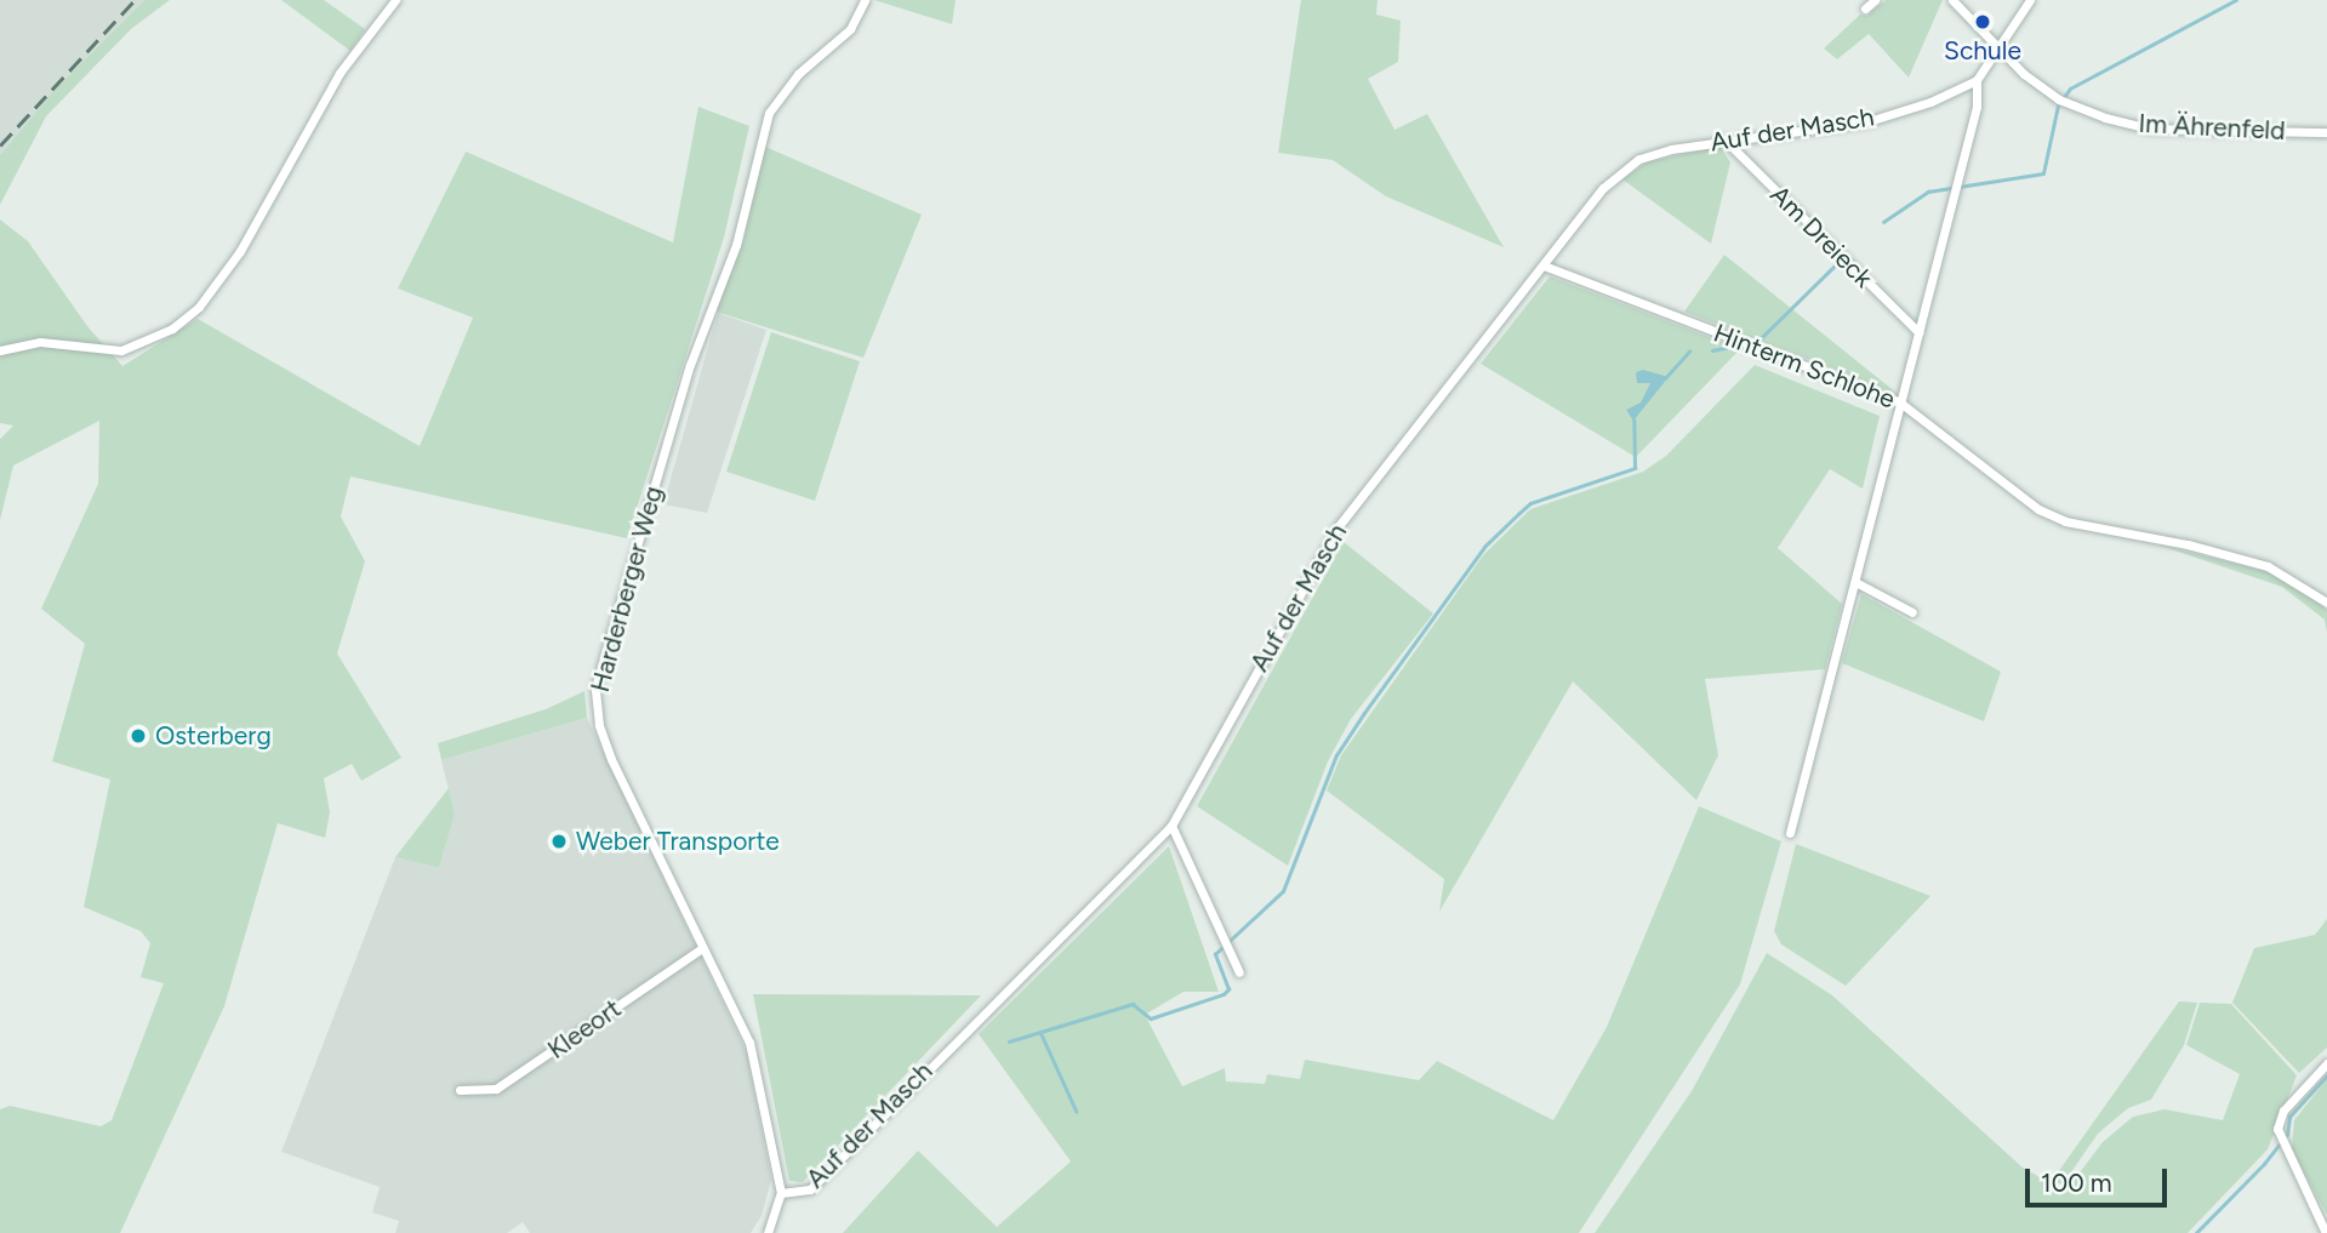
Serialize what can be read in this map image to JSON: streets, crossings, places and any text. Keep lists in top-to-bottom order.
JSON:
{
  "streets": {
    "street": [
      "Im Ährenfeld",
      "Auf der Masch",
      "Am Dreieck",
      "Hinterm Schlohe",
      "Harderberger Weg",
      "Kleeort"
    ]
  },
  "crossings": [
    ["Auf der Masch", "Am Dreieck"],
    ["Auf der Masch", "Hinterm Schlohe"],
    ["Auf der Masch", "Harderberger Weg"],
    ["Harderberger Weg", "Kleeort"]
  ],
  "places": ["Schule", "Osterberg", "Weber Transporte"],
  "scale_bar": "100 m"
}
